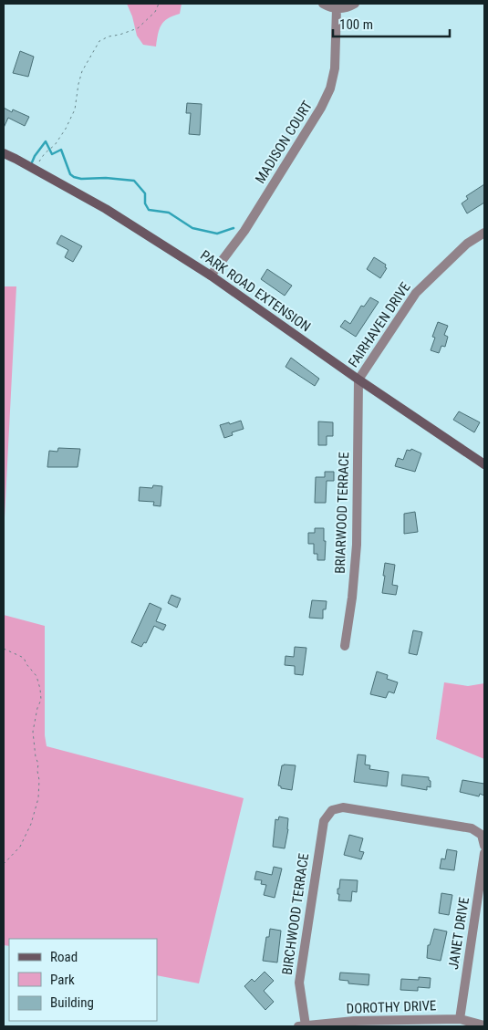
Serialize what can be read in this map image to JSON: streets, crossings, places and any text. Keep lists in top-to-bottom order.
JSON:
{
  "streets": {
    "street": [
      "MADISON COURT",
      "PARK ROAD EXTENSION",
      "FAIRHAVEN DRIVE",
      "BRIARWOOD TERRACE",
      "BIRCHWOOD TERRACE",
      "JANET DRIVE",
      "DOROTHY DRIVE"
    ]
  },
  "crossings": [
    ["MADISON COURT", "PARK ROAD EXTENSION"],
    ["PARK ROAD EXTENSION", "FAIRHAVEN DRIVE"],
    ["PARK ROAD EXTENSION", "BRIARWOOD TERRACE"],
    ["FAIRHAVEN DRIVE", "BRIARWOOD TERRACE"],
    ["BIRCHWOOD TERRACE", "DOROTHY DRIVE"],
    ["JANET DRIVE", "DOROTHY DRIVE"]
  ],
  "legend": ["Road", "Park", "Building"],
  "scale_bar": "100 m"
}
